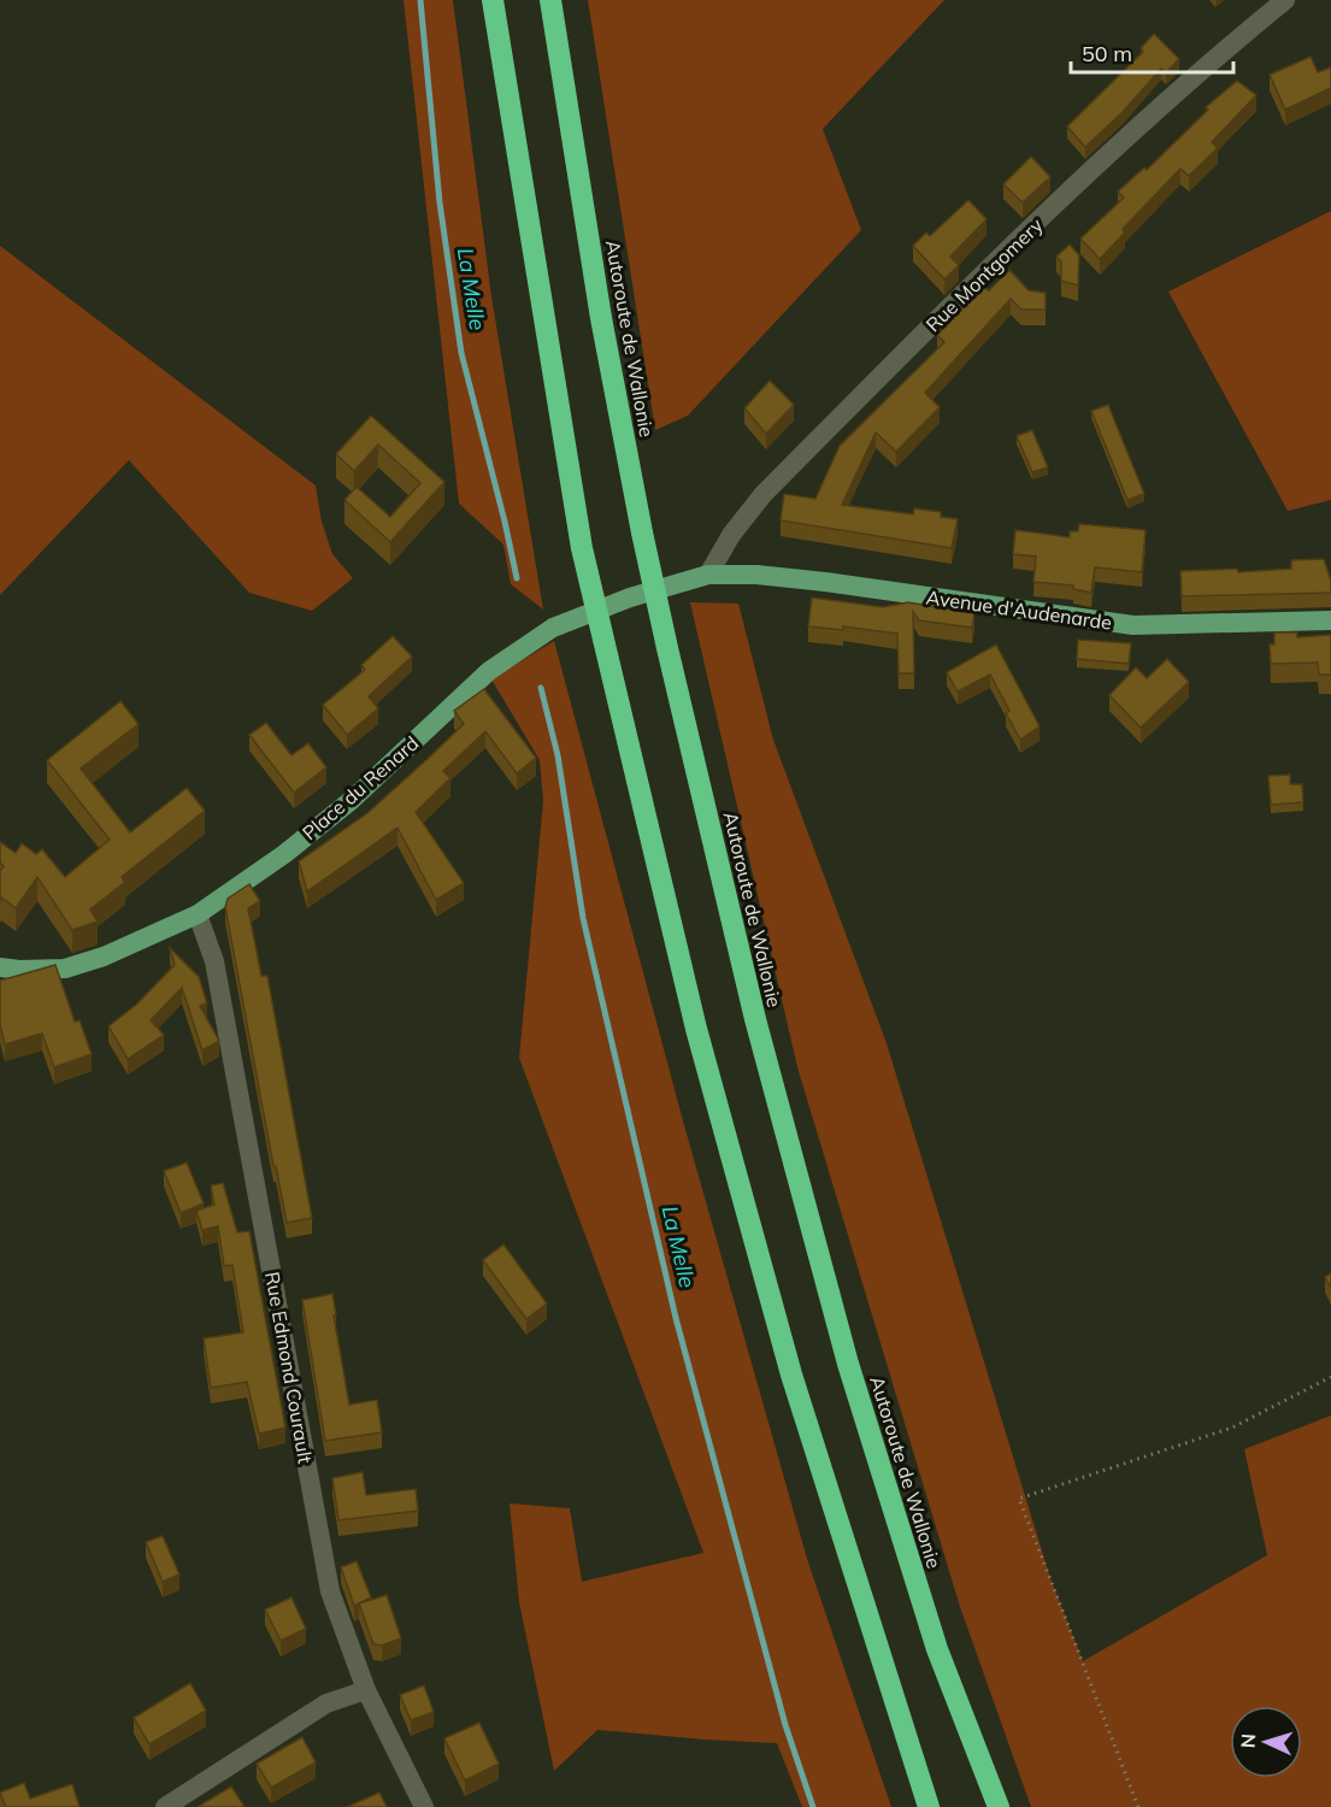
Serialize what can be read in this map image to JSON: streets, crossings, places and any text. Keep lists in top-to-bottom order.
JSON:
{
  "streets": {
    "highway": ["Autoroute de Wallonie"],
    "main road": ["Avenue d'Audenarde", "Place du Renard"],
    "street": ["Rue Montgomery", "Rue Edmond Courault"]
  },
  "crossings": [
    ["Rue Montgomery", "Avenue d'Audenarde"],
    ["Rue Montgomery", "Place du Renard"],
    ["Avenue d'Audenarde", "Place du Renard"],
    ["Place du Renard", "Rue Edmond Courault"]
  ],
  "water": ["La Melle"],
  "scale_bar": "50 m",
  "north": "left"
}
